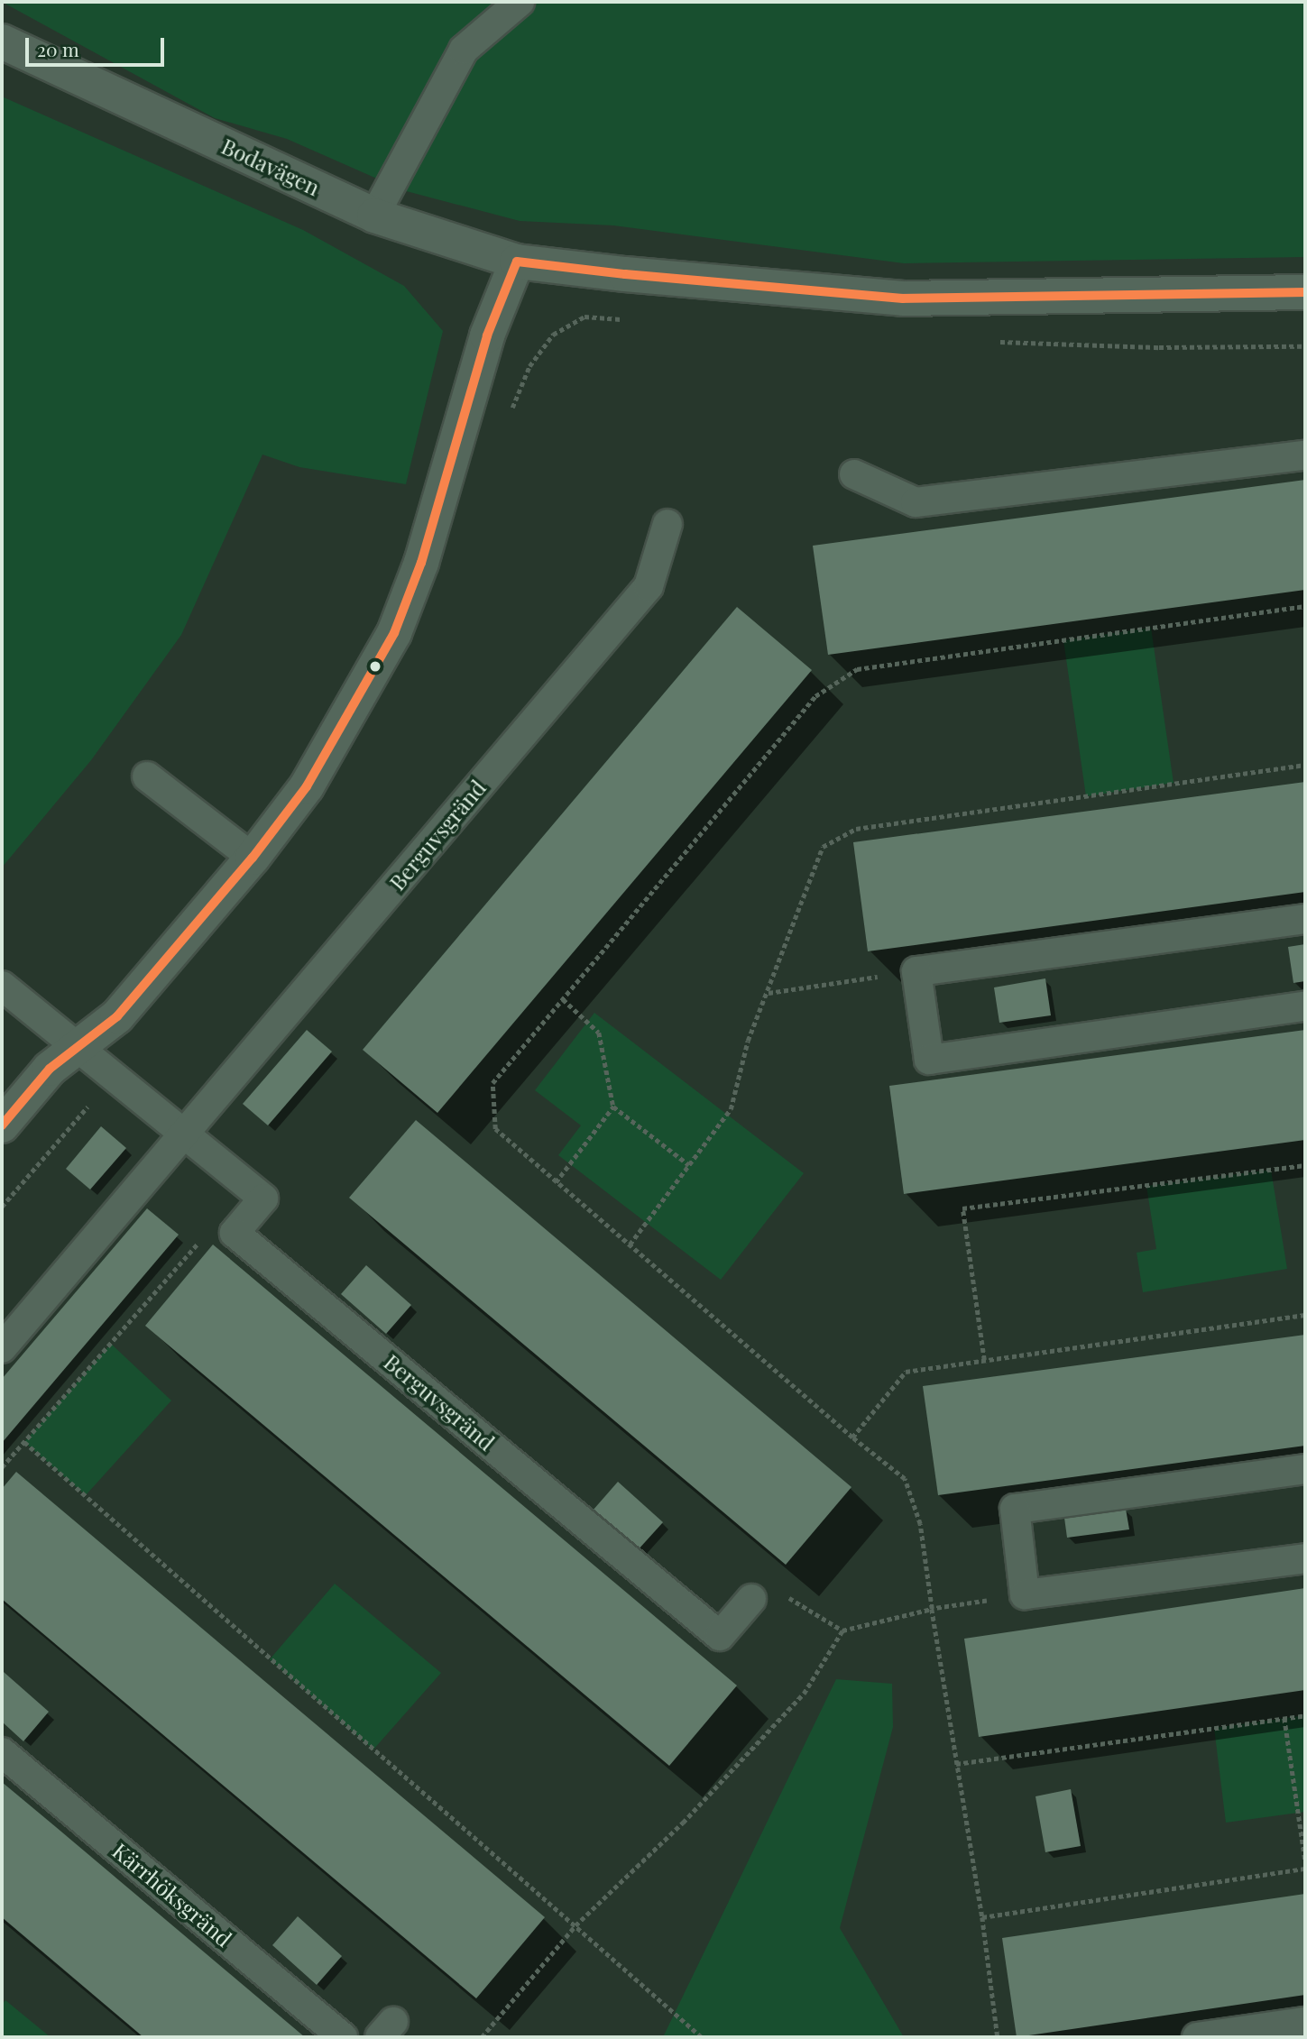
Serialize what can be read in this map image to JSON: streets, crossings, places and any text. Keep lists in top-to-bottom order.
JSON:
{
  "streets": {
    "street": ["Bodavägen"],
    "lane": ["Berguvsgränd", "Kärrhöksgränd"]
  },
  "scale_bar": "20 m"
}
